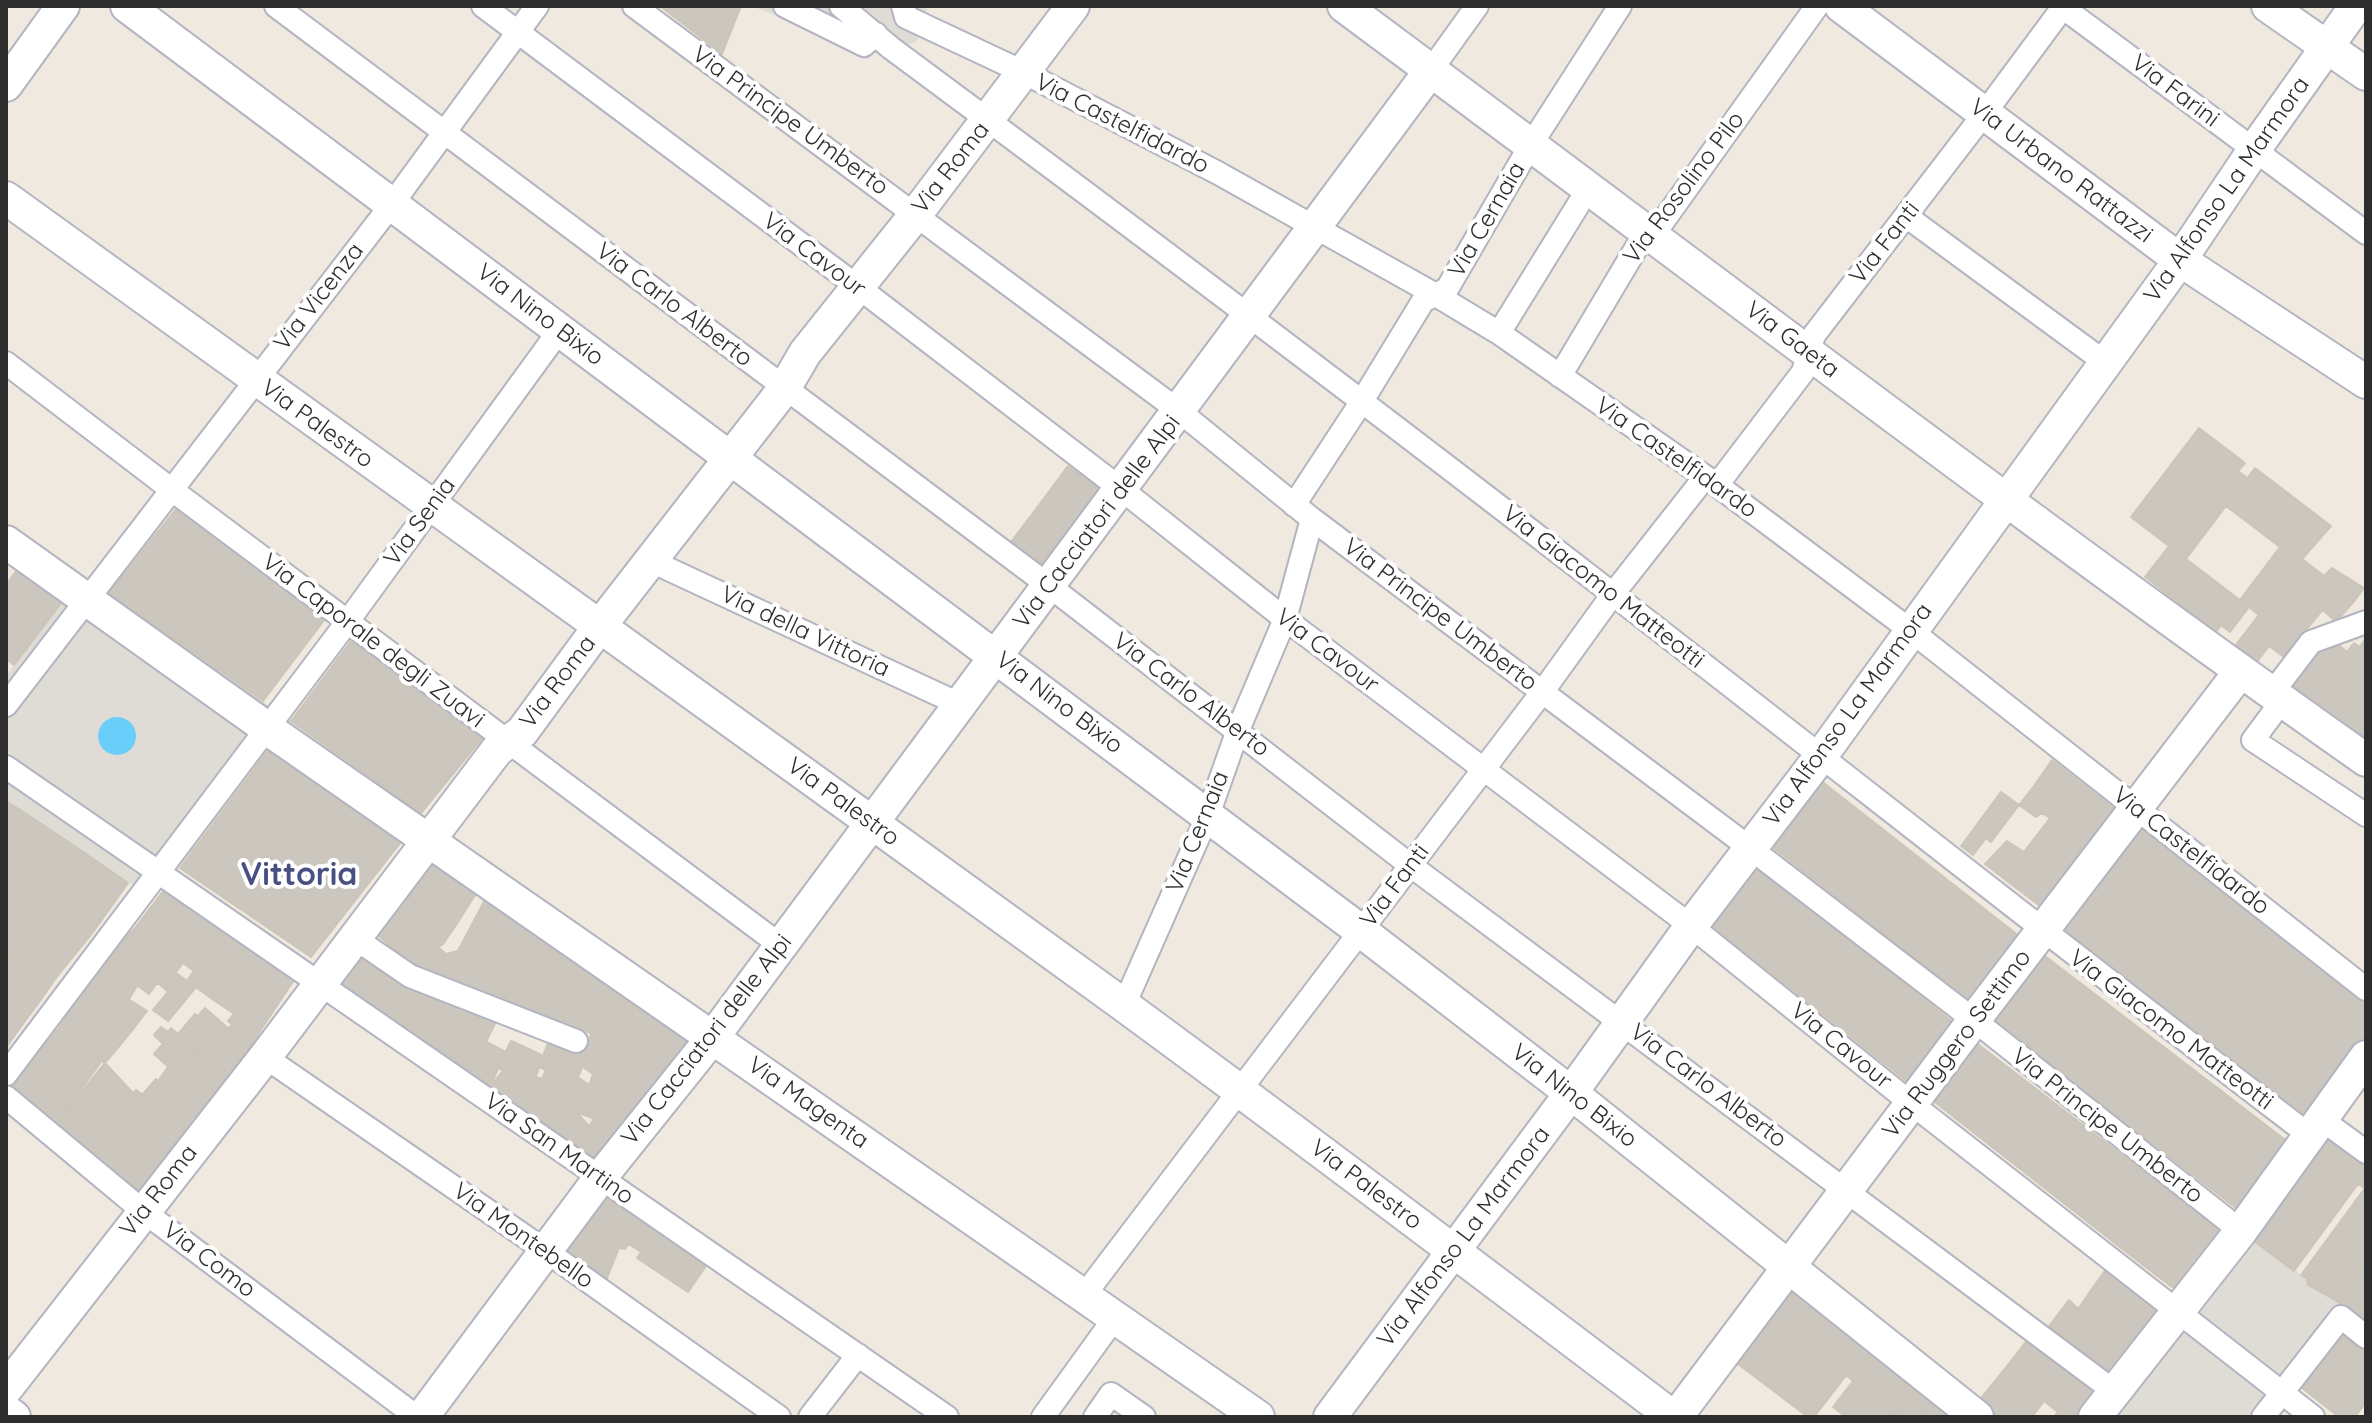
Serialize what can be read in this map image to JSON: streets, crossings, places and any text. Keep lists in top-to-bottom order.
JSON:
{
  "streets": {
    "street": [
      "Via Farini",
      "Via Principe Umberto",
      "Via Castelfidardo",
      "Via Roma",
      "Via Urbano Rattazzi",
      "Via Rosolino Pilo",
      "Via Alfonso La Marmora",
      "Via Cernaia",
      "Via Fanti",
      "Via Cavour",
      "Via Vicenza",
      "Via Carlo Alberto",
      "Via Nino Bixio",
      "Via Gaeta",
      "Via Palestro",
      "Via Senia",
      "Via Cacciatori delle Alpi",
      "Via Giacomo Matteotti",
      "Via della Vittoria",
      "Via Caporale degli Zuavi",
      "Via Ruggero Settimo",
      "Via Magenta",
      "Via San Martino",
      "Via Montebello",
      "Via Como"
    ]
  },
  "crossings": [
    ["Via Farini", "Via Alfonso La Marmora"],
    ["Via Farini", "Via Fanti"],
    ["Via Principe Umberto", "Via Roma"],
    ["Via Principe Umberto", "Via Alfonso La Marmora"],
    ["Via Principe Umberto", "Via Cernaia"],
    ["Via Principe Umberto", "Via Fanti"],
    ["Via Principe Umberto", "Via Cacciatori delle Alpi"],
    ["Via Principe Umberto", "Via Ruggero Settimo"],
    ["Via Castelfidardo", "Via Roma"],
    ["Via Castelfidardo", "Via Rosolino Pilo"],
    ["Via Castelfidardo", "Via Alfonso La Marmora"],
    ["Via Castelfidardo", "Via Cernaia"],
    ["Via Castelfidardo", "Via Fanti"],
    ["Via Castelfidardo", "Via Cacciatori delle Alpi"],
    ["Via Castelfidardo", "Via Ruggero Settimo"],
    ["Via Roma", "Via Cavour"],
    ["Via Roma", "Via Carlo Alberto"],
    ["Via Roma", "Via Nino Bixio"],
    ["Via Roma", "Via Palestro"],
    ["Via Roma", "Via Giacomo Matteotti"],
    ["Via Roma", "Via della Vittoria"],
    ["Via Roma", "Via Caporale degli Zuavi"],
    ["Via Roma", "Via Magenta"],
    ["Via Roma", "Via San Martino"],
    ["Via Roma", "Via Montebello"],
    ["Via Roma", "Via Como"],
    ["Via Urbano Rattazzi", "Via Alfonso La Marmora"],
    ["Via Urbano Rattazzi", "Via Fanti"],
    ["Via Rosolino Pilo", "Via Gaeta"],
    ["Via Alfonso La Marmora", "Via Cavour"],
    ["Via Alfonso La Marmora", "Via Carlo Alberto"],
    ["Via Alfonso La Marmora", "Via Nino Bixio"],
    ["Via Alfonso La Marmora", "Via Gaeta"],
    ["Via Alfonso La Marmora", "Via Palestro"],
    ["Via Alfonso La Marmora", "Via Giacomo Matteotti"],
    ["Via Cernaia", "Via Cavour"],
    ["Via Cernaia", "Via Carlo Alberto"],
    ["Via Cernaia", "Via Nino Bixio"],
    ["Via Cernaia", "Via Gaeta"],
    ["Via Cernaia", "Via Palestro"],
    ["Via Cernaia", "Via Giacomo Matteotti"],
    ["Via Fanti", "Via Cavour"],
    ["Via Fanti", "Via Carlo Alberto"],
    ["Via Fanti", "Via Nino Bixio"],
    ["Via Fanti", "Via Gaeta"],
    ["Via Fanti", "Via Palestro"],
    ["Via Fanti", "Via Giacomo Matteotti"],
    ["Via Fanti", "Via Magenta"],
    ["Via Cavour", "Via Vicenza"],
    ["Via Cavour", "Via Cacciatori delle Alpi"],
    ["Via Cavour", "Via Ruggero Settimo"],
    ["Via Vicenza", "Via Carlo Alberto"],
    ["Via Vicenza", "Via Nino Bixio"],
    ["Via Vicenza", "Via Palestro"],
    ["Via Vicenza", "Via Caporale degli Zuavi"],
    ["Via Vicenza", "Via Magenta"],
    ["Via Carlo Alberto", "Via Cacciatori delle Alpi"],
    ["Via Carlo Alberto", "Via Ruggero Settimo"],
    ["Via Nino Bixio", "Via Senia"],
    ["Via Nino Bixio", "Via Cacciatori delle Alpi"],
    ["Via Nino Bixio", "Via Ruggero Settimo"],
    ["Via Gaeta", "Via Cacciatori delle Alpi"],
    ["Via Gaeta", "Via Ruggero Settimo"],
    ["Via Palestro", "Via Senia"],
    ["Via Palestro", "Via Cacciatori delle Alpi"],
    ["Via Palestro", "Via Ruggero Settimo"],
    ["Via Senia", "Via Caporale degli Zuavi"],
    ["Via Senia", "Via Magenta"],
    ["Via Senia", "Via San Martino"],
    ["Via Cacciatori delle Alpi", "Via Giacomo Matteotti"],
    ["Via Cacciatori delle Alpi", "Via della Vittoria"],
    ["Via Cacciatori delle Alpi", "Via Caporale degli Zuavi"],
    ["Via Cacciatori delle Alpi", "Via Magenta"],
    ["Via Cacciatori delle Alpi", "Via San Martino"],
    ["Via Cacciatori delle Alpi", "Via Montebello"],
    ["Via Cacciatori delle Alpi", "Via Como"],
    ["Via Giacomo Matteotti", "Via Ruggero Settimo"]
  ],
  "districts": ["Vittoria"]
}
